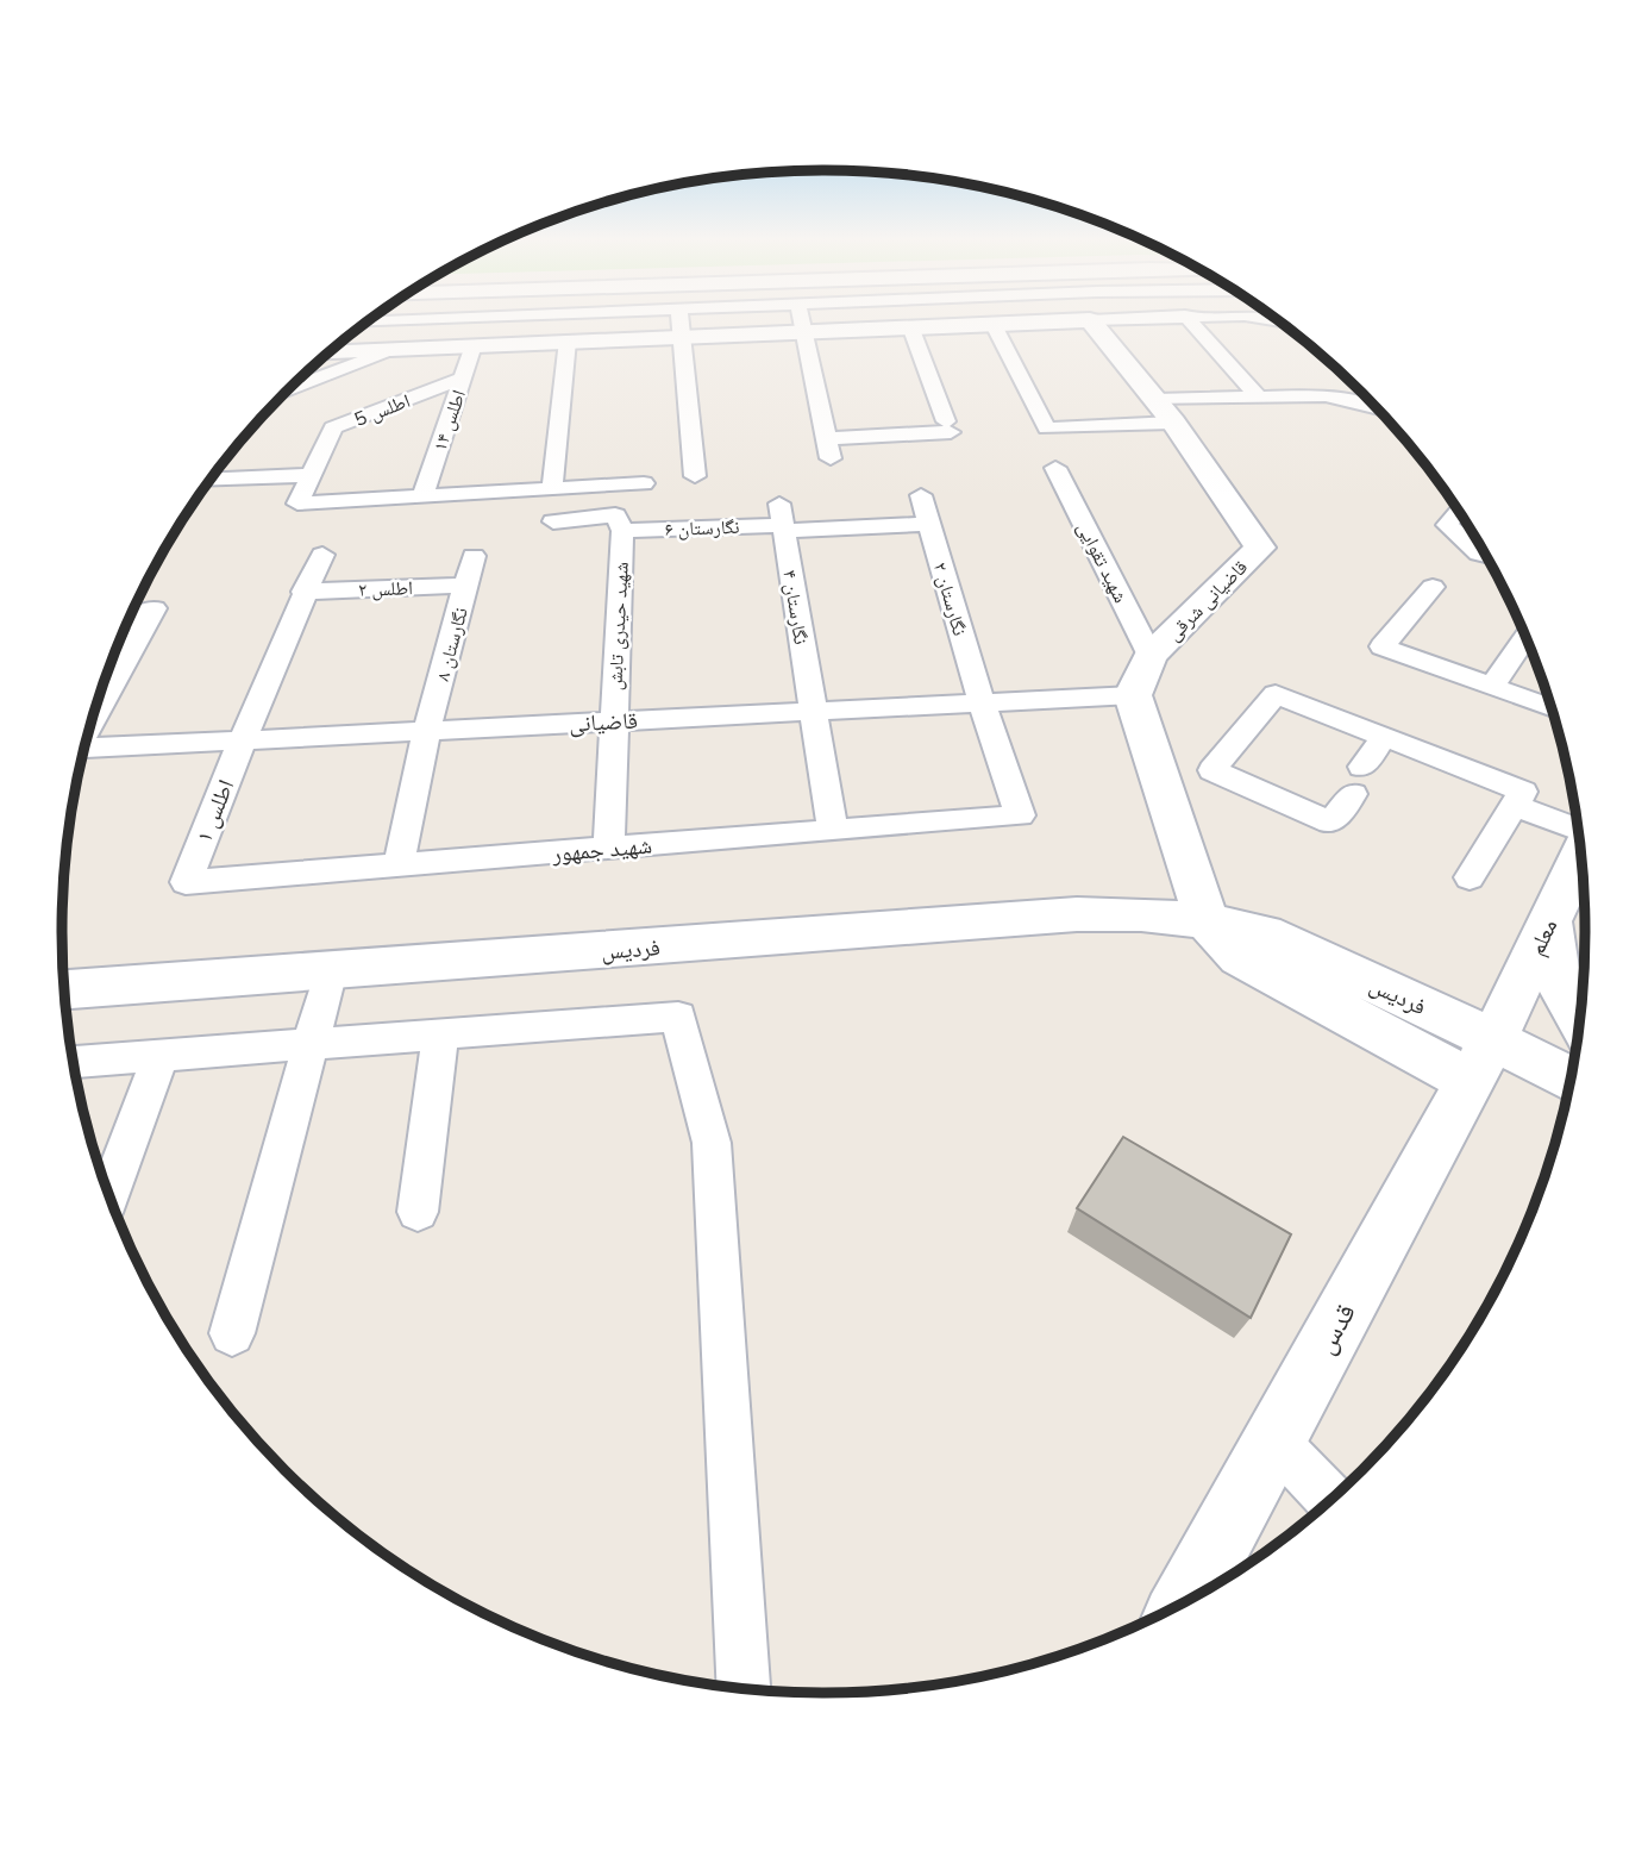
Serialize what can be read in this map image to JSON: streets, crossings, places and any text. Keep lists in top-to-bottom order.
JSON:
{
  "streets": {
    "street": [
      "اطلس 5",
      "اطلس ۱۴",
      "نگارستان ۶",
      "شهید تقوایی",
      "اطلس ۲",
      "نگارستان ۲",
      "قاضیانی شرقی",
      "نگارستان ۴",
      "شهید حیدری تابش",
      "نگارستان ۸",
      "قاضیانی",
      "اطلس ۱",
      "شهید جمهور",
      "معلم",
      "فردیس",
      "قدس"
    ]
  },
  "crossings": [
    ["اطلس 5", "اطلس ۱۴"],
    ["نگارستان ۶", "نگارستان ۲"],
    ["نگارستان ۶", "نگارستان ۴"],
    ["نگارستان ۶", "شهید حیدری تابش"],
    ["شهید تقوایی", "قاضیانی شرقی"],
    ["اطلس ۲", "نگارستان ۸"],
    ["نگارستان ۲", "قاضیانی"],
    ["نگارستان ۲", "شهید جمهور"],
    ["قاضیانی شرقی", "قاضیانی"],
    ["نگارستان ۴", "قاضیانی"],
    ["نگارستان ۴", "شهید جمهور"],
    ["شهید حیدری تابش", "قاضیانی"],
    ["شهید حیدری تابش", "شهید جمهور"],
    ["نگارستان ۸", "قاضیانی"],
    ["نگارستان ۸", "شهید جمهور"],
    ["قاضیانی", "اطلس ۱"],
    ["اطلس ۱", "شهید جمهور"],
    ["معلم", "فردیس"],
    ["معلم", "قدس"],
    ["فردیس", "قدس"]
  ]
}
